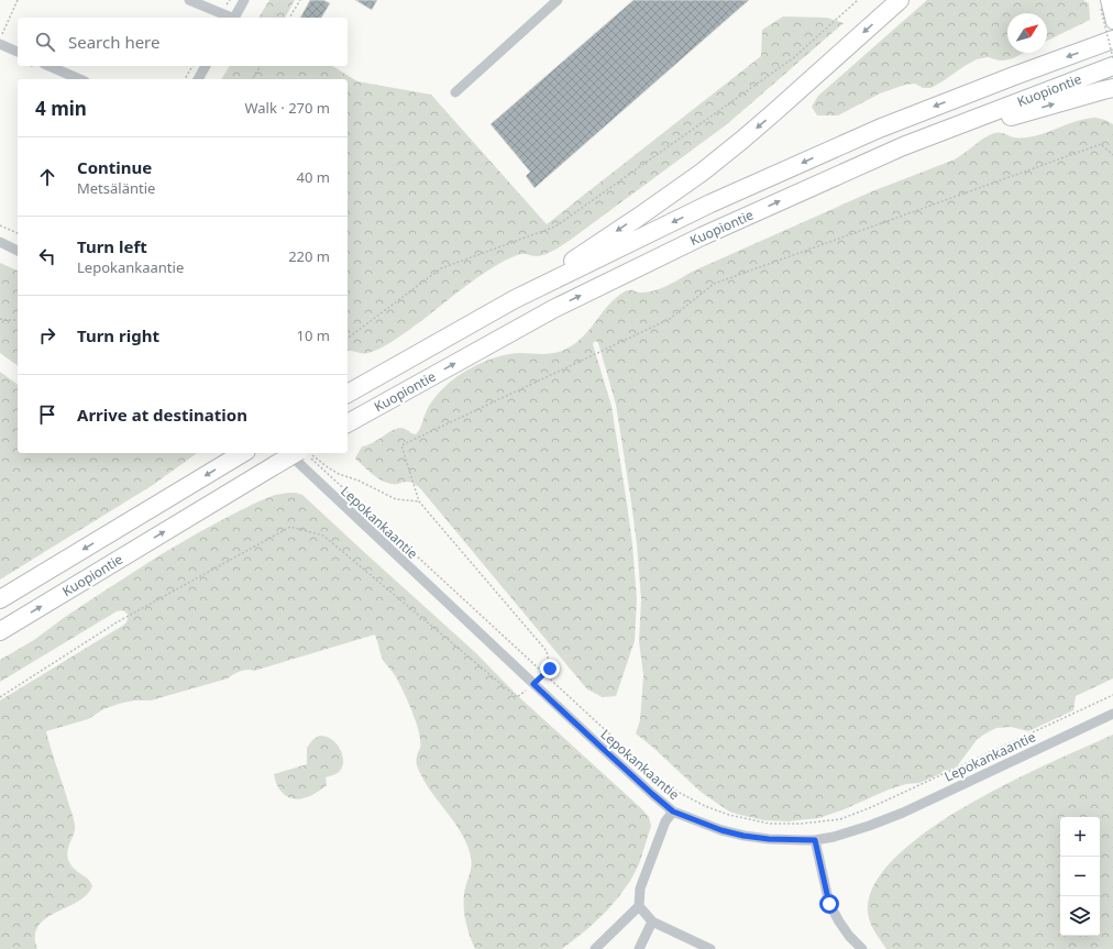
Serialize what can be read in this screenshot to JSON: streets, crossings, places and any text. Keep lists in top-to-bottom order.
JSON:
{
  "streets": {
    "highway": ["Kuopiontie"],
    "street": ["Lepokankaantie"]
  },
  "north": "top right",
  "page": {
    "search": "Search here",
    "heading": ["4 min", "Walk · 270 m"],
    "list": [
      ["Continue", "Metsäläntie", "40 m"],
      ["Turn left", "Lepokankaantie", "220 m"],
      ["Turn right", "10 m"],
      "Arrive at destination"
    ],
    "map_buttons": ["+", "−"]
  }
}
